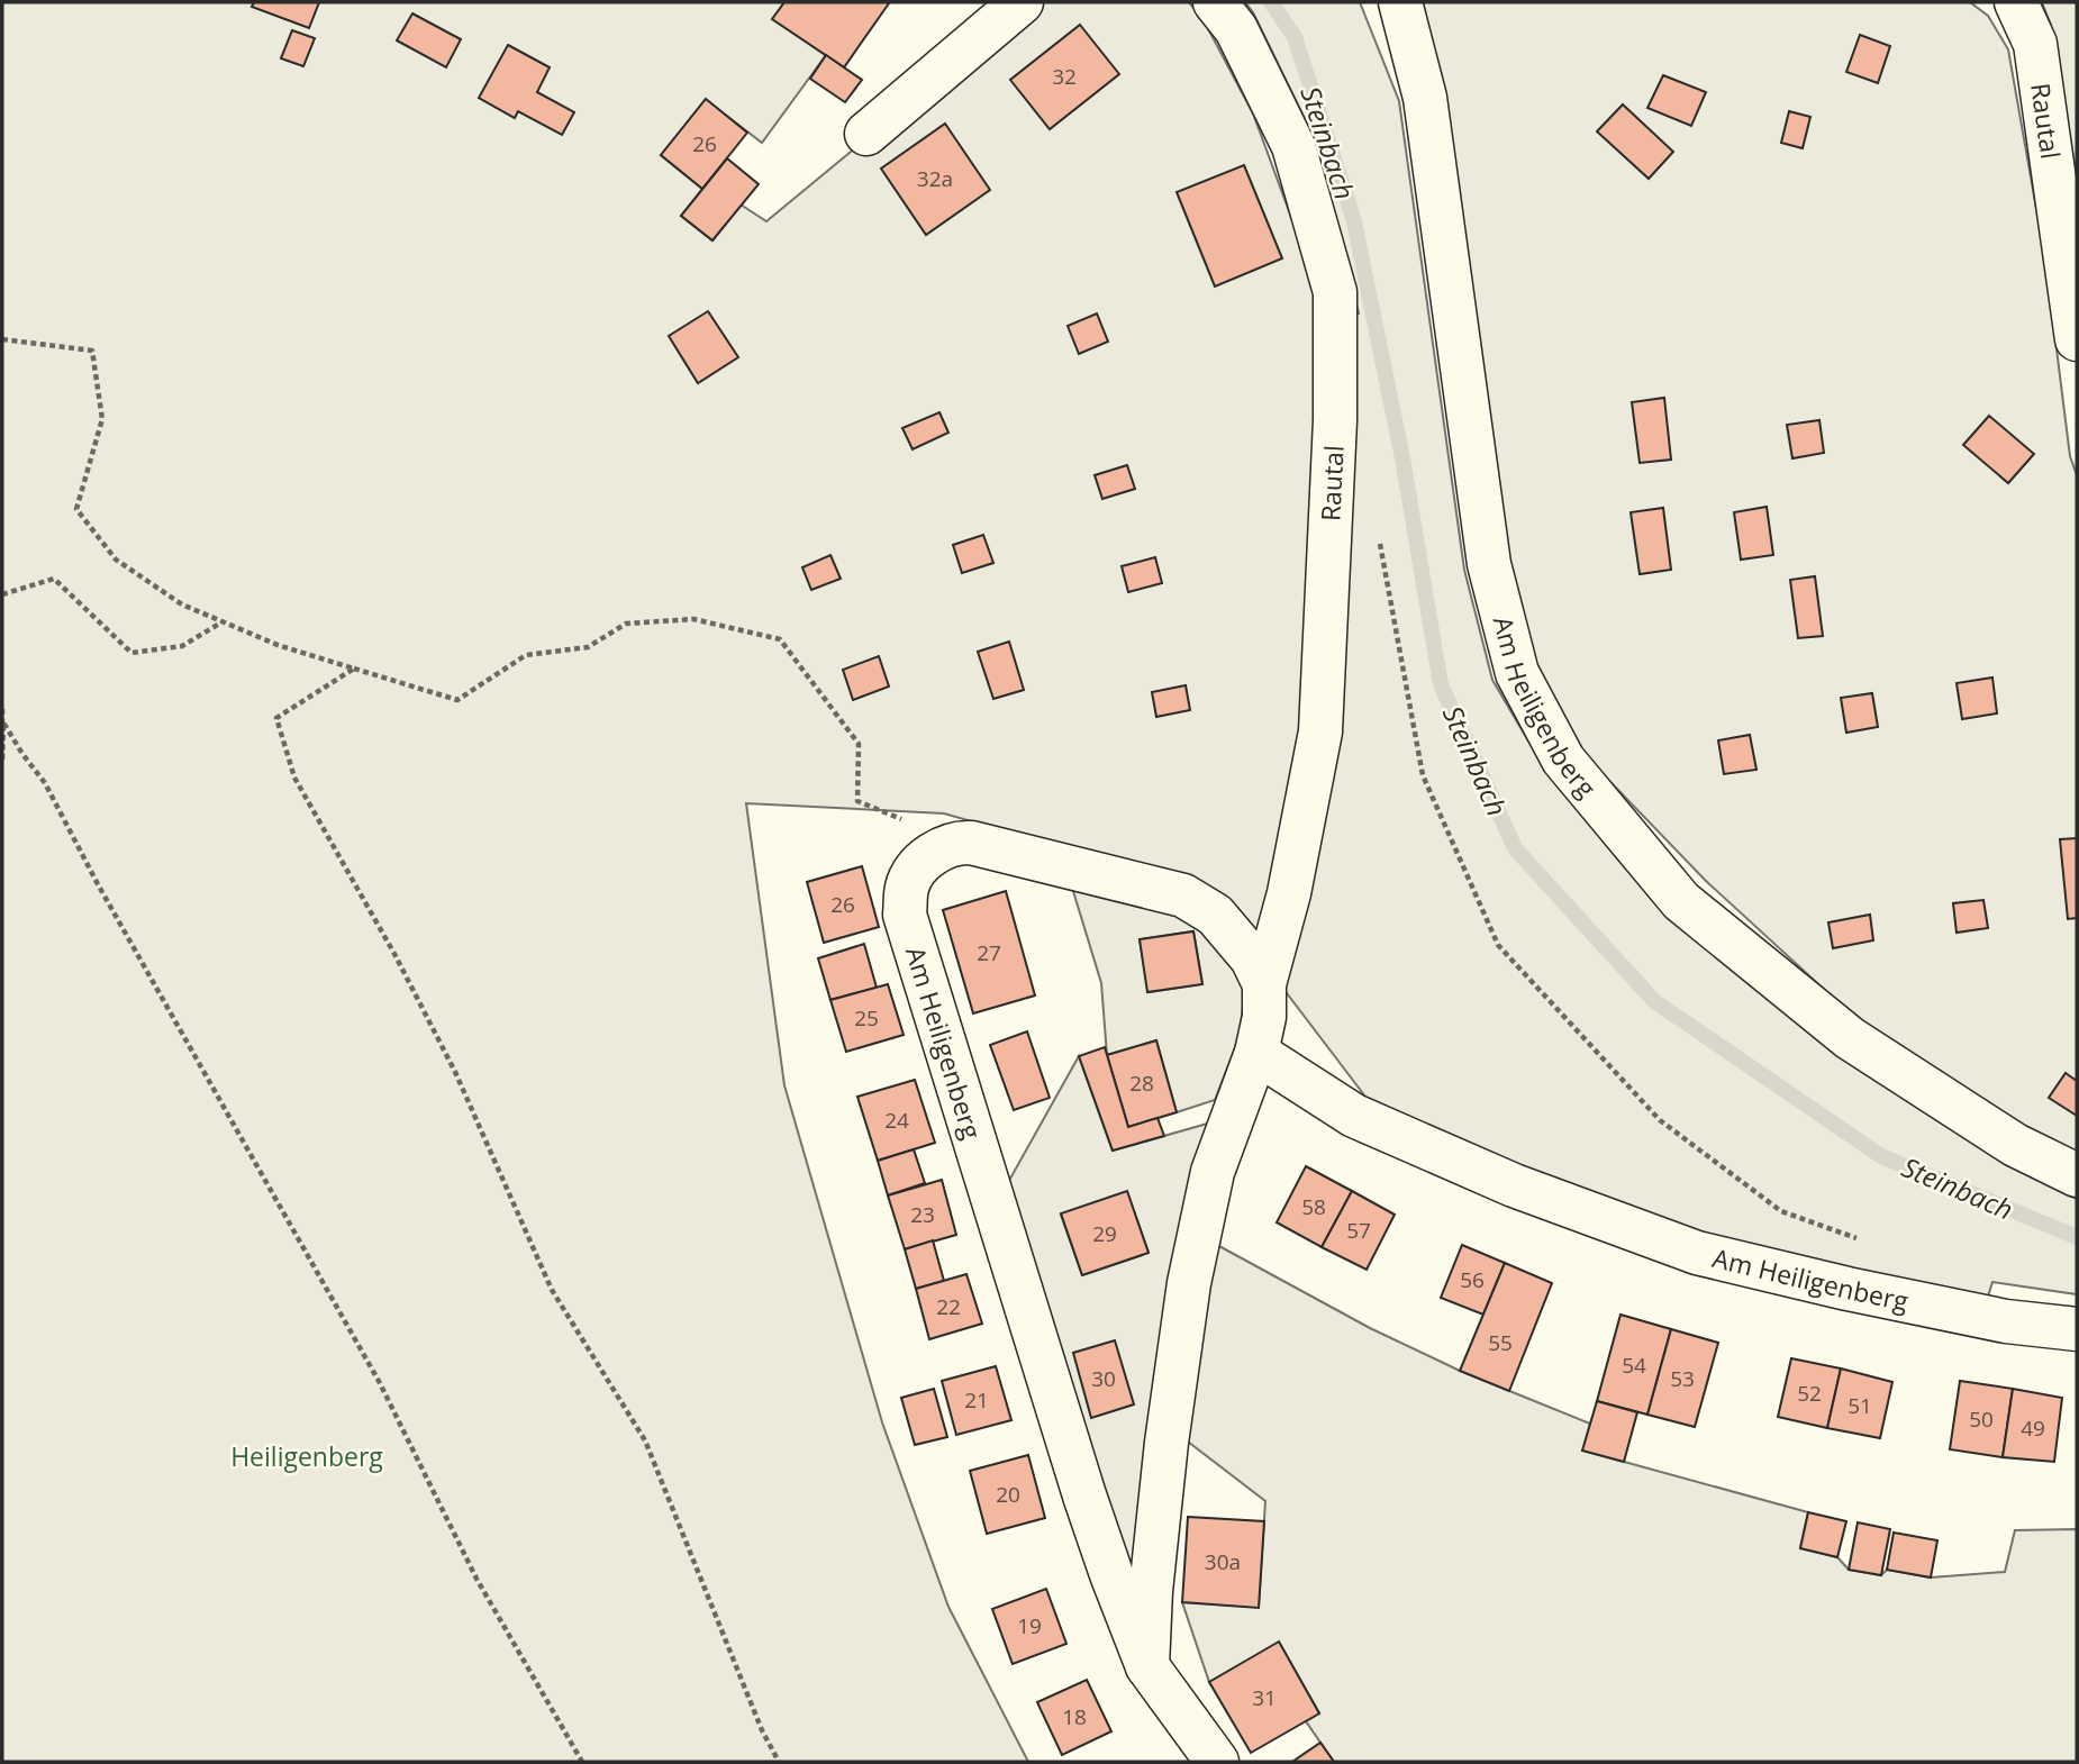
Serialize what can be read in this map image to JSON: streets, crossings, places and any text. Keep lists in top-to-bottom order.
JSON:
{
  "streets": {
    "street": ["Rautal", "Am Heiligenberg"]
  },
  "water": ["Steinbach"],
  "parks": ["Heiligenberg"],
  "house_numbers": [
    "32",
    "26",
    "32a",
    "26",
    "27",
    "25",
    "28",
    "24",
    "58",
    "23",
    "57",
    "29",
    "56",
    "22",
    "55",
    "54",
    "30",
    "53",
    "52",
    "21",
    "51",
    "50",
    "49",
    "20",
    "30a",
    "19",
    "31",
    "18"
  ]
}
